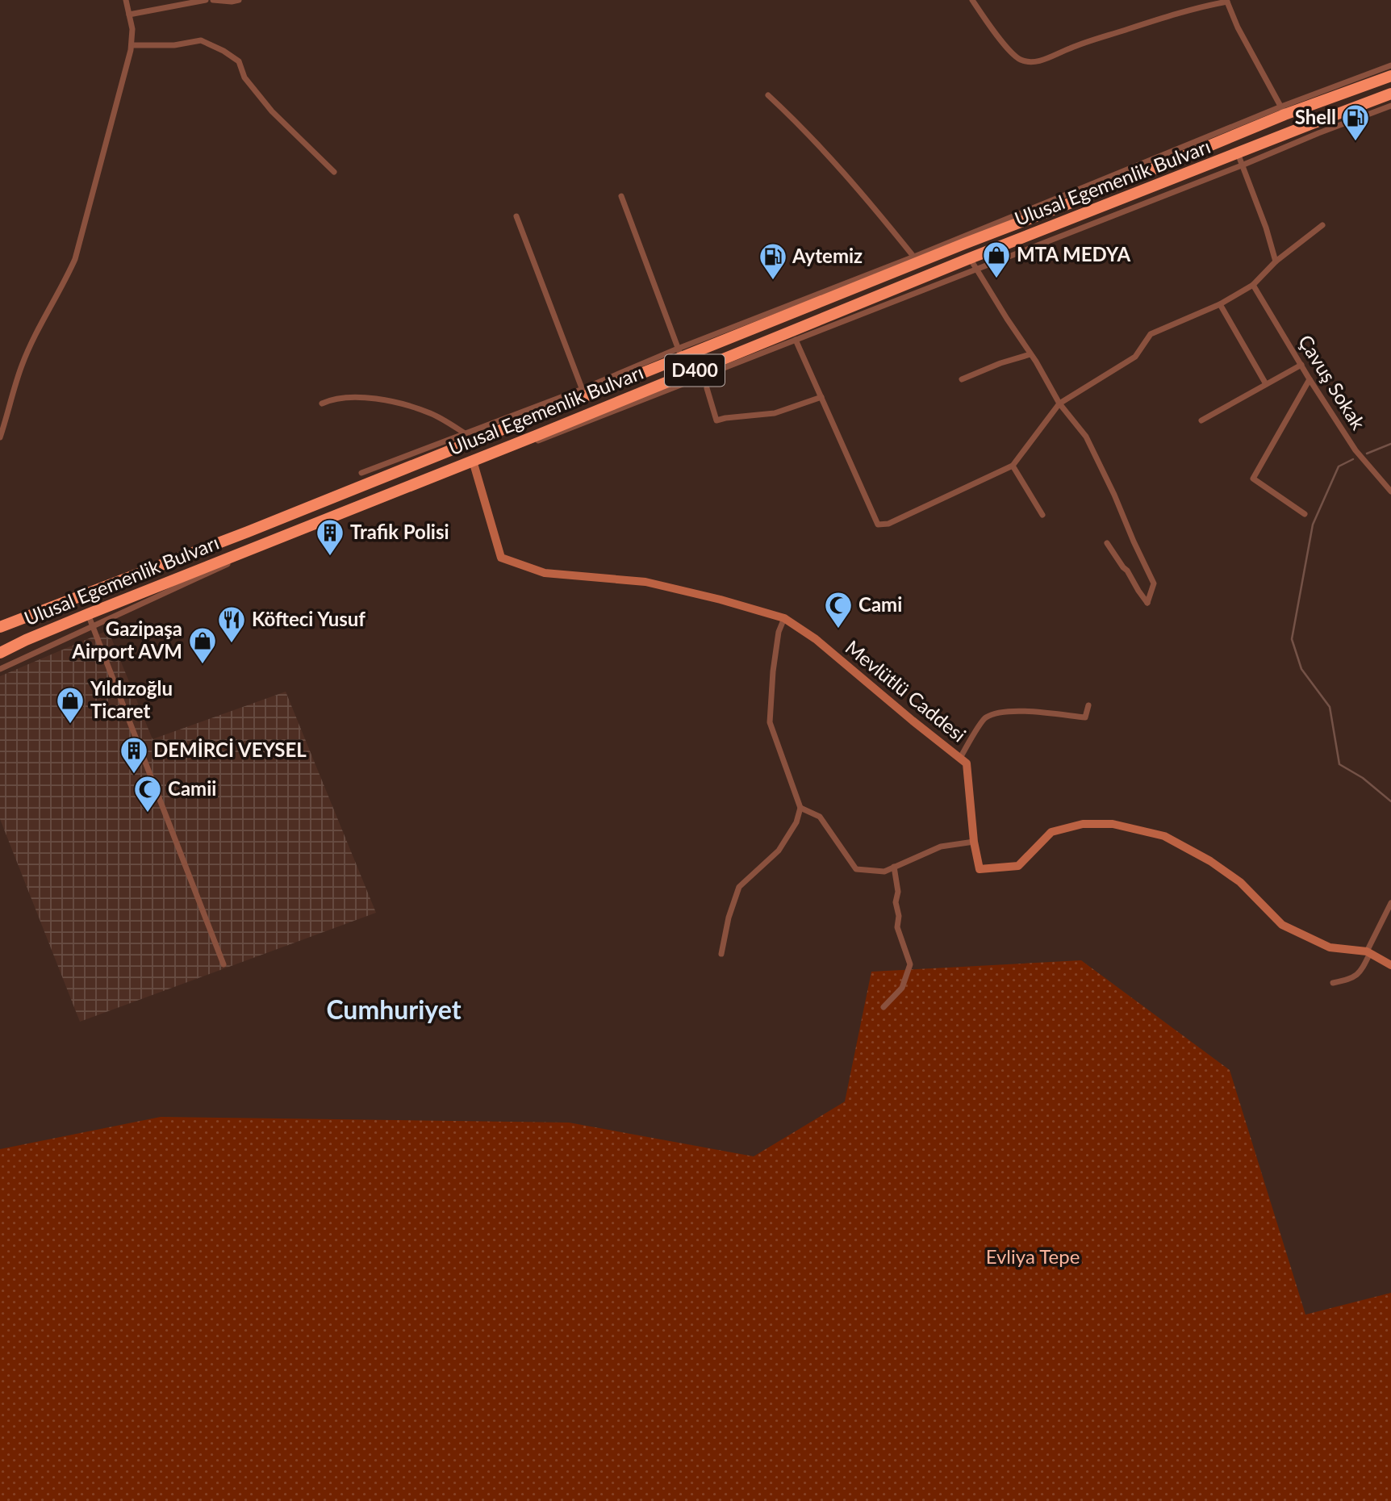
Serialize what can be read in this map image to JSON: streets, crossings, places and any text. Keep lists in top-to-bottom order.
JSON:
{
  "streets": {
    "highway": ["Ulusal Egemenlik Bulvarı", "D400"],
    "street": ["Çavuş Sokak", "Mevlütlü Caddesi"]
  },
  "crossings": [
    ["Ulusal Egemenlik Bulvarı", "Mevlütlü Caddesi"]
  ],
  "districts": ["Cumhuriyet"],
  "parks": ["Evliya Tepe"],
  "places": {
    "fuel station": ["Shell", "Aytemiz"],
    "shop": ["MTA MEDYA", "Gazipaşa Airport AVM", "Yıldızoğlu Ticaret"],
    "building": ["Trafik Polisi", "DEMİRCİ VEYSEL"],
    "mosque": ["Cami", "Camii"],
    "restaurant": ["Köfteci Yusuf"]
  }
}
